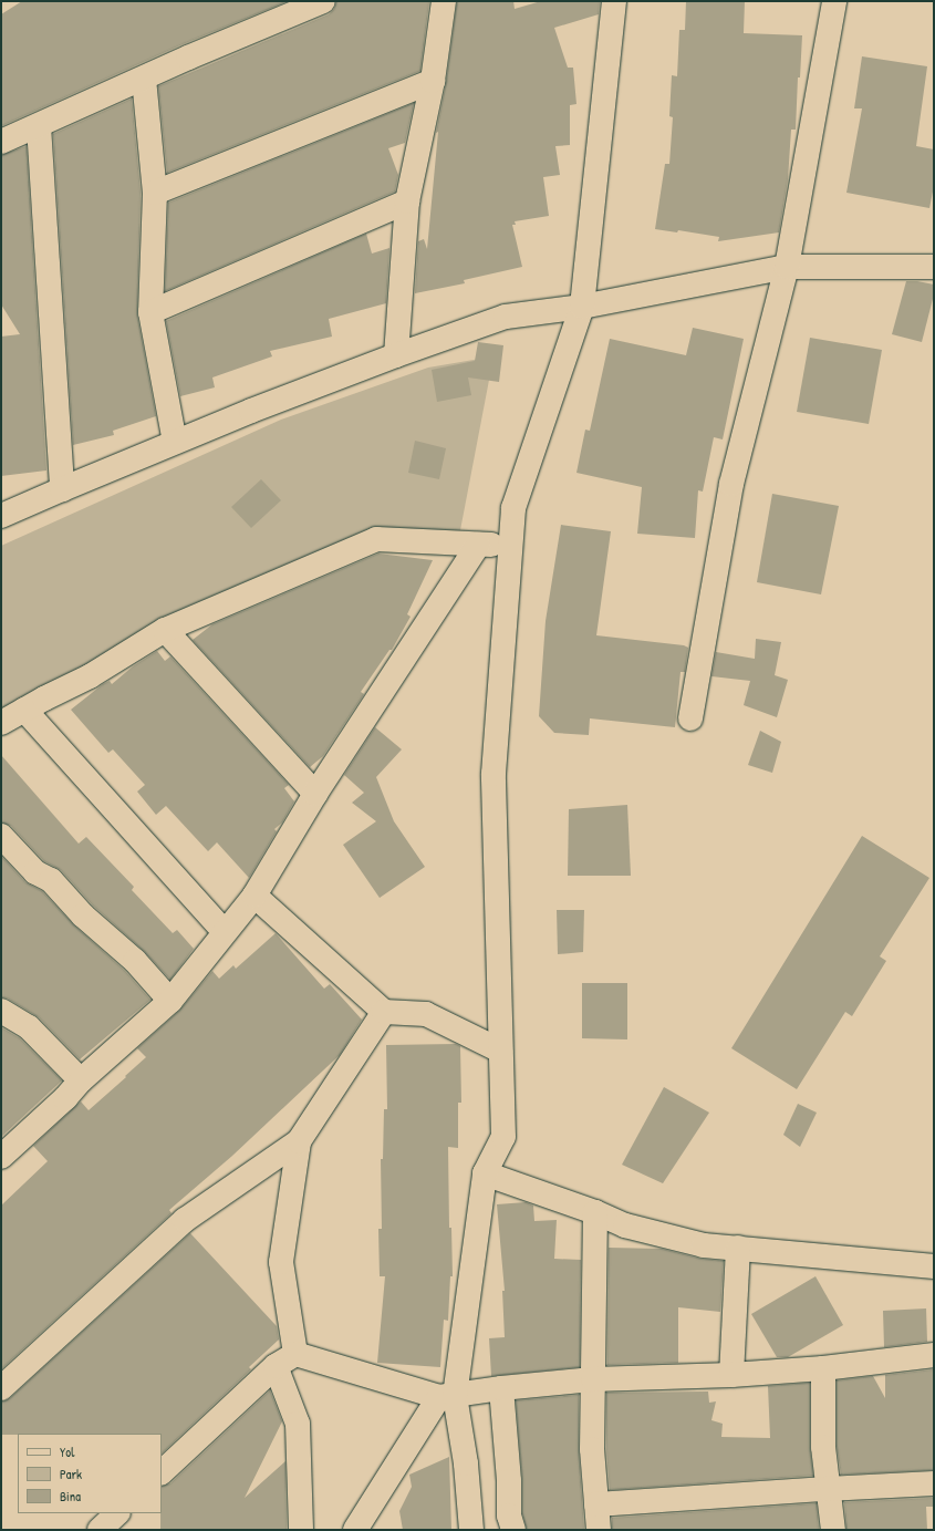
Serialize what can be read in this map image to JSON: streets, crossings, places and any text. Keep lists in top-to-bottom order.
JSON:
{
  "legend": ["Yol", "Park", "Bina"]
}
